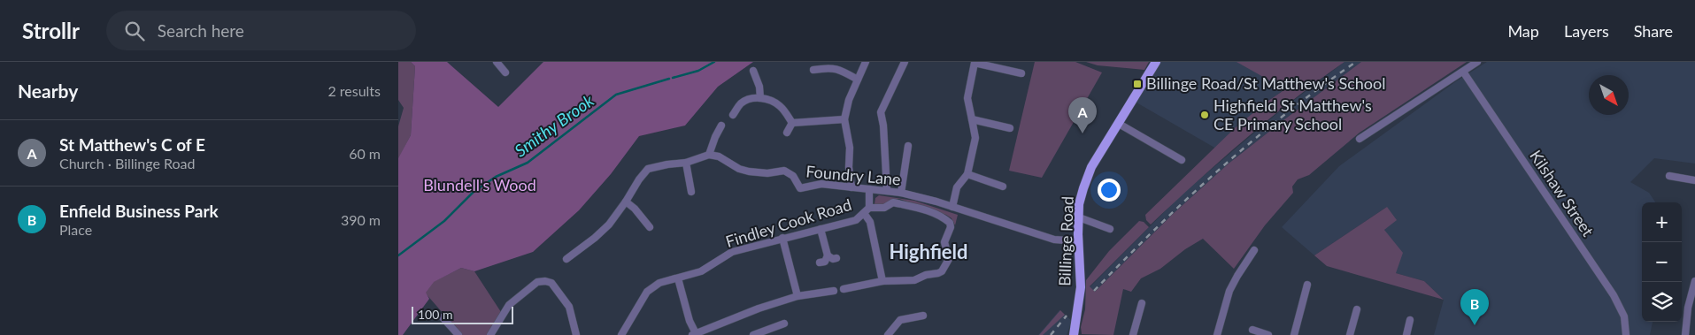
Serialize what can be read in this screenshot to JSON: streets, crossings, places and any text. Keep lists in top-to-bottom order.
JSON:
{
  "streets": {
    "main road": ["Billinge Road"],
    "street": ["Foundry Lane", "Kilshaw Street", "Findley Cook Road"]
  },
  "crossings": [
    ["Foundry Lane", "Findley Cook Road"],
    ["Foundry Lane", "Billinge Road"]
  ],
  "districts": ["Highfield"],
  "water": ["Smithy Brook"],
  "parks": ["Blundell's Wood"],
  "places": {
    "transit": ["Billinge Road/St Matthew's School"],
    "other": ["Highfield St Matthew's CE Primary School"]
  },
  "scale_bar": "100 m",
  "north": "bottom right",
  "page": {
    "header": "Strollr",
    "search": "Search here",
    "nav": ["Map", "Layers", "Share"],
    "heading": ["Nearby", "2 results"],
    "pins": ["A", "B"],
    "list": [
      {
        "mark": "A",
        "name": "St Matthew's C of E",
        "note": "Church · Billinge Road",
        "value": "60 m"
      },
      {
        "mark": "B",
        "name": "Enfield Business Park",
        "note": "Place",
        "value": "390 m"
      }
    ],
    "map_buttons": ["+", "−"],
    "scale": "100 m"
  }
}
